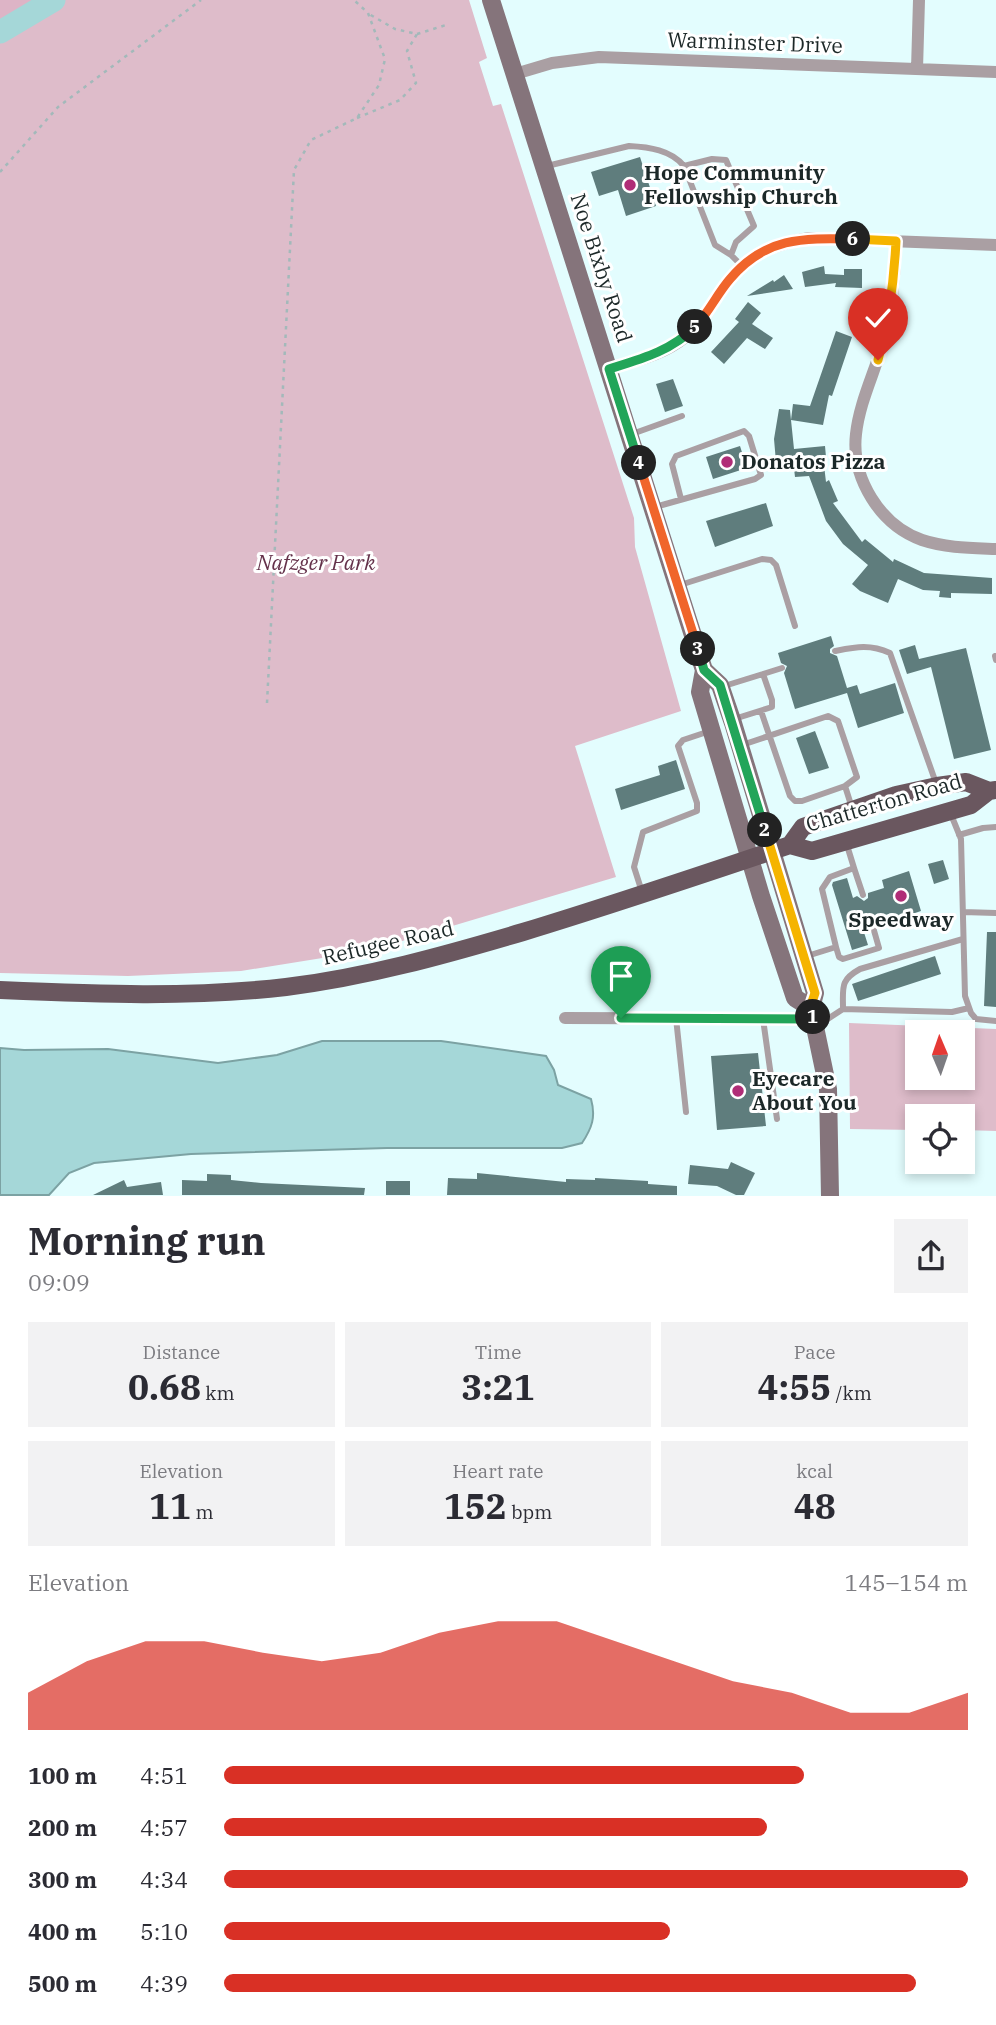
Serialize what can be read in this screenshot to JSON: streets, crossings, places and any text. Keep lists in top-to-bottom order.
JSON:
{
  "streets": {
    "main road": ["Chatterton Road", "Refugee Road"],
    "street": ["Warminster Drive", "Noe Bixby Road"]
  },
  "crossings": [
    ["Warminster Drive", "Noe Bixby Road"],
    ["Noe Bixby Road", "Chatterton Road"],
    ["Noe Bixby Road", "Refugee Road"],
    ["Chatterton Road", "Refugee Road"]
  ],
  "parks": ["Nafzger Park"],
  "places": [
    "Hope Community Fellowship Church",
    "Donatos Pizza",
    "Speedway",
    "Eyecare About You"
  ],
  "north": "top",
  "page": {
    "pins": [
      "6",
      "5",
      "4",
      "3",
      "2",
      "1"
    ],
    "heading": ["Morning run", "09:09"],
    "stats": [
      ["Distance", "0.68 km"],
      ["Time", "3:21"],
      ["Pace", "4:55 /km"],
      ["Elevation", "11 m"],
      ["Heart rate", "152 bpm"],
      ["kcal", "48"]
    ],
    "chart": ["Elevation", "145–154 m"],
    "list": [
      {
        "name": "100 m",
        "note": "4:51"
      },
      {
        "name": "200 m",
        "note": "4:57"
      },
      {
        "name": "300 m",
        "note": "4:34"
      },
      {
        "name": "400 m",
        "note": "5:10"
      },
      {
        "name": "500 m",
        "note": "4:39"
      }
    ]
  }
}
